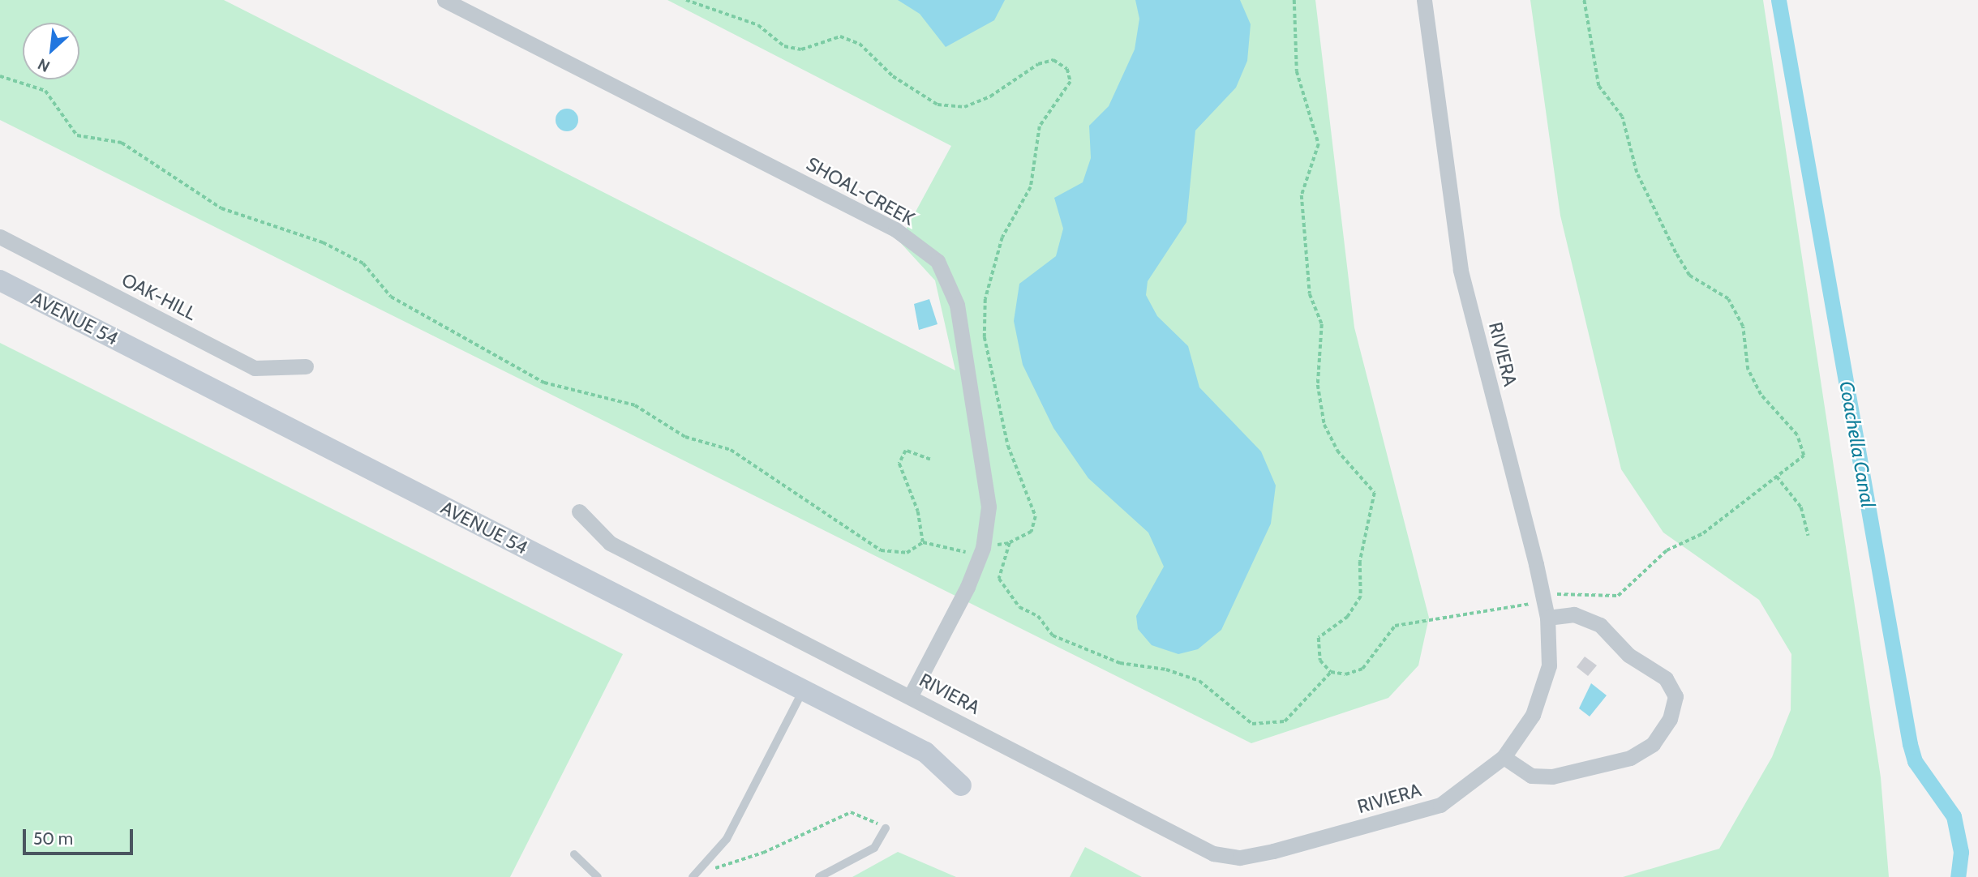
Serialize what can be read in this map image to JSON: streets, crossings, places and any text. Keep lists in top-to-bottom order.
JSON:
{
  "streets": {
    "street": [
      "SHOAL-CREEK",
      "OAK-HILL",
      "AVENUE 54",
      "RIVIERA"
    ]
  },
  "crossings": [
    ["SHOAL-CREEK", "RIVIERA"]
  ],
  "water": ["Coachella Canal"],
  "scale_bar": "50 m",
  "north": "bottom left"
}
